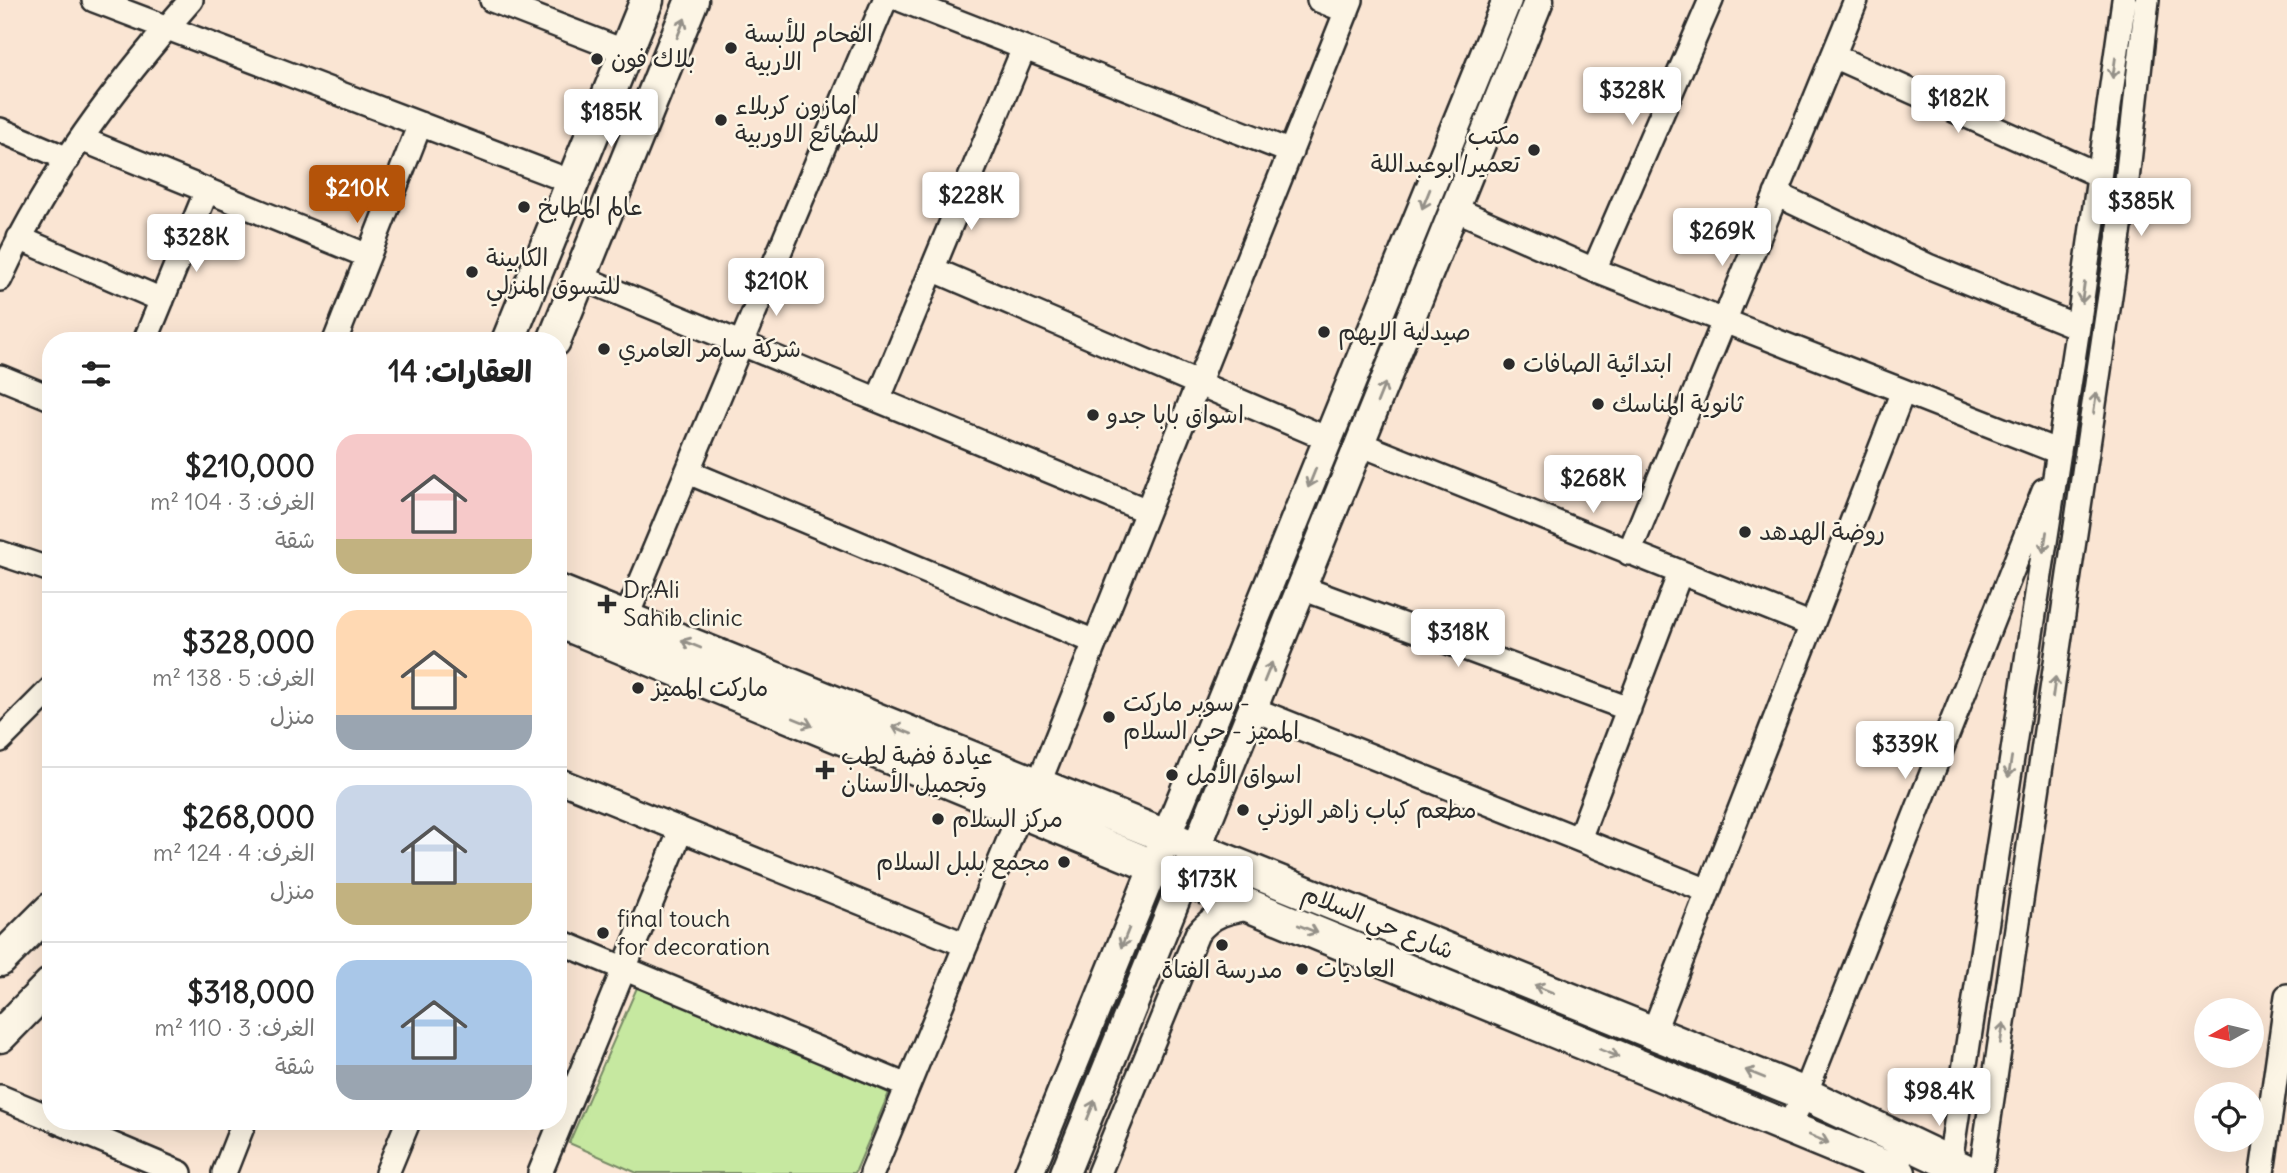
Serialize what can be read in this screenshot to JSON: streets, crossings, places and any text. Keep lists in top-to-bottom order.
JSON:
{
  "streets": {
    "main road": ["شارع حي السلام"]
  },
  "places": {
    "other": [
      "الفحام للأبسة الاربية",
      "بلاك فون",
      "امازون كربلاء للبضائع الاوربية",
      "مكتب تعمير/ابوعبداللة",
      "عالم المطابخ",
      "الكابينة للتسوق المنزلي",
      "صيدلية الايهم",
      "شركة سامر العامري",
      "ابتدائية الصافات",
      "ثانوية المناسك",
      "اسواق بابا جدو",
      "روضة الهدهد",
      "ماركت المميز",
      "سوبر ماركت - المميز - حي السلام",
      "اسواق الأمل",
      "مطعم كباب زاهر الوزني",
      "مركز السلام",
      "مجمع بلبل السلام",
      "final touch for decoration",
      "مدرسة الفتاة",
      "العاديات"
    ],
    "health": ["Dr.Ali Sahib clinic", "عيادة فضة لطب وتجميل الأسنان"]
  },
  "north": "left",
  "page": {
    "price": [
      "$328K",
      "$182K",
      "$185K",
      "$210K",
      "$228K",
      "$385K",
      "$269K",
      "$328K",
      "$210K",
      "$268K",
      "$318K",
      "$339K",
      "$173K",
      "$98.4K"
    ],
    "heading": "العقارات: 14",
    "list": [
      {
        "name": "$210,000",
        "note": "الغرف: 3 · 104 m² · شقة"
      },
      {
        "name": "$328,000",
        "note": "الغرف: 5 · 138 m² · منزل"
      },
      {
        "name": "$268,000",
        "note": "الغرف: 4 · 124 m² · منزل"
      },
      {
        "name": "$318,000",
        "note": "الغرف: 3 · 110 m² · شقة"
      }
    ]
  }
}
